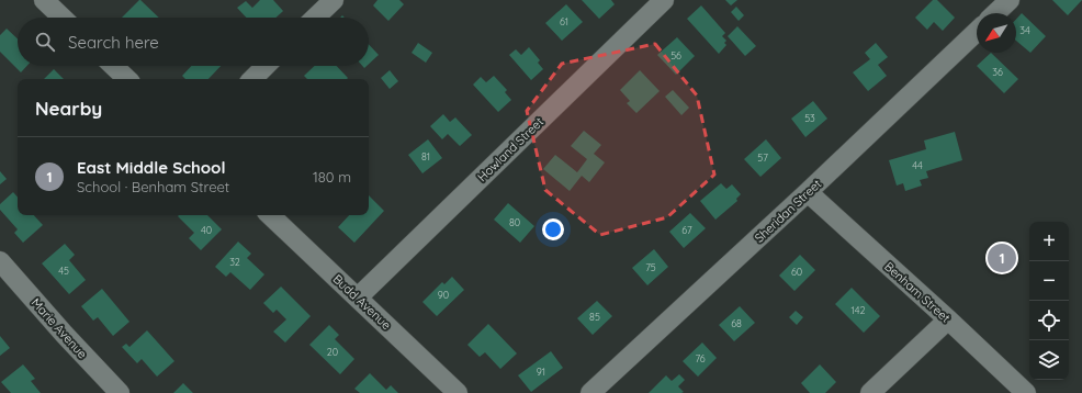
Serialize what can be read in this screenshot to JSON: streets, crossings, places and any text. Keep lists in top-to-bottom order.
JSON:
{
  "streets": {
    "street": [
      "Howland Street",
      "Sheridan Street",
      "Benham Street",
      "Budd Avenue",
      "Marie Avenue"
    ]
  },
  "crossings": [
    ["Howland Street", "Budd Avenue"],
    ["Sheridan Street", "Benham Street"]
  ],
  "house_numbers": [
    "61",
    "34",
    "56",
    "36",
    "53",
    "81",
    "57",
    "44",
    "80",
    "40",
    "67",
    "32",
    "75",
    "45",
    "60",
    "90",
    "142",
    "85",
    "68",
    "20",
    "76",
    "91"
  ],
  "north": "bottom left",
  "page": {
    "search": "Search here",
    "heading": "Nearby",
    "list": [
      {
        "mark": "1",
        "name": "East Middle School",
        "note": "School · Benham Street",
        "value": "180 m"
      }
    ],
    "map_buttons": ["+", "−"],
    "pins": "1"
  }
}
